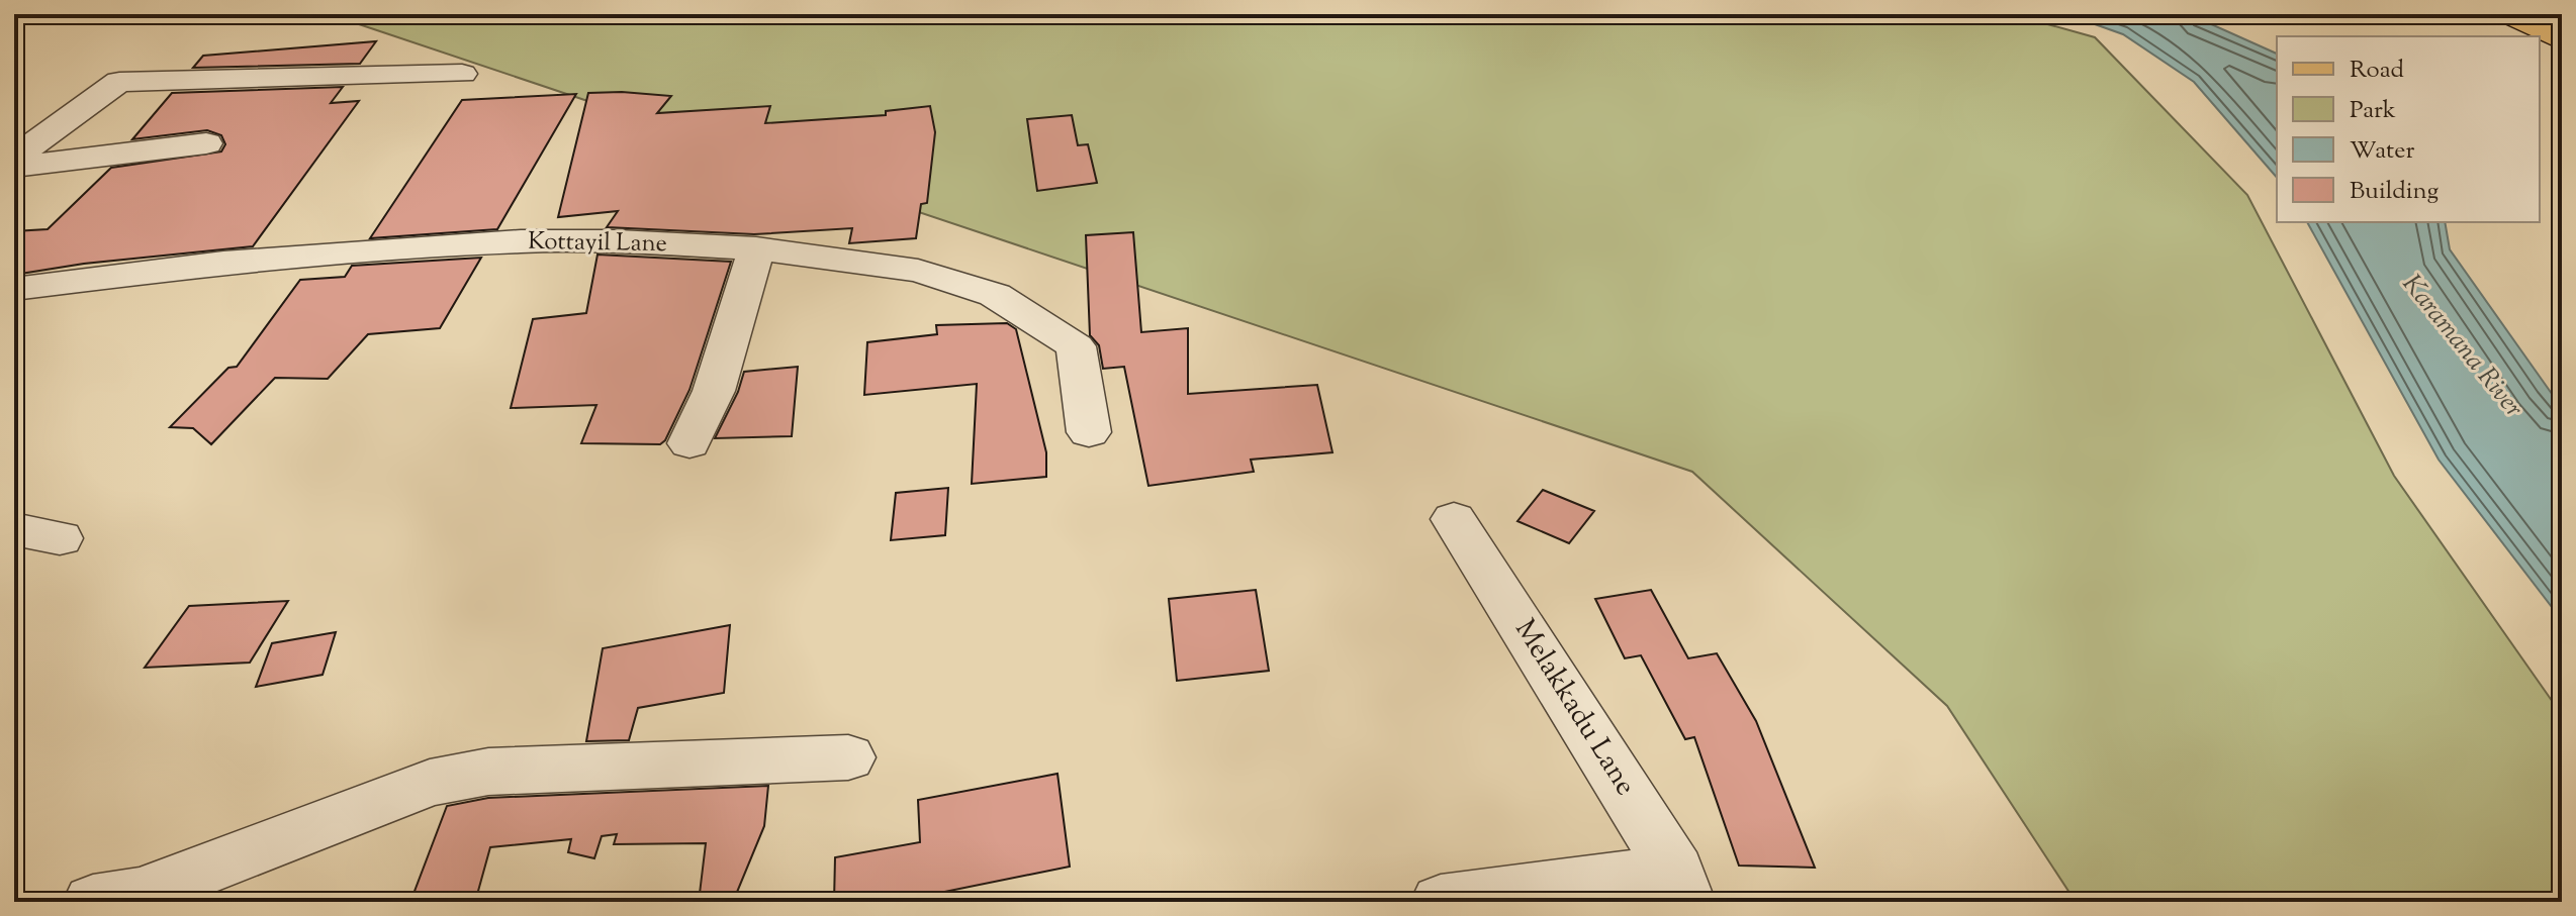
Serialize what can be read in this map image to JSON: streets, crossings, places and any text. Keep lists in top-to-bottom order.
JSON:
{
  "streets": {
    "street": ["Kottayil Lane", "Melakkadu Lane"]
  },
  "water": ["Karamana River"],
  "legend": [
    "Road",
    "Park",
    "Water",
    "Building"
  ]
}
